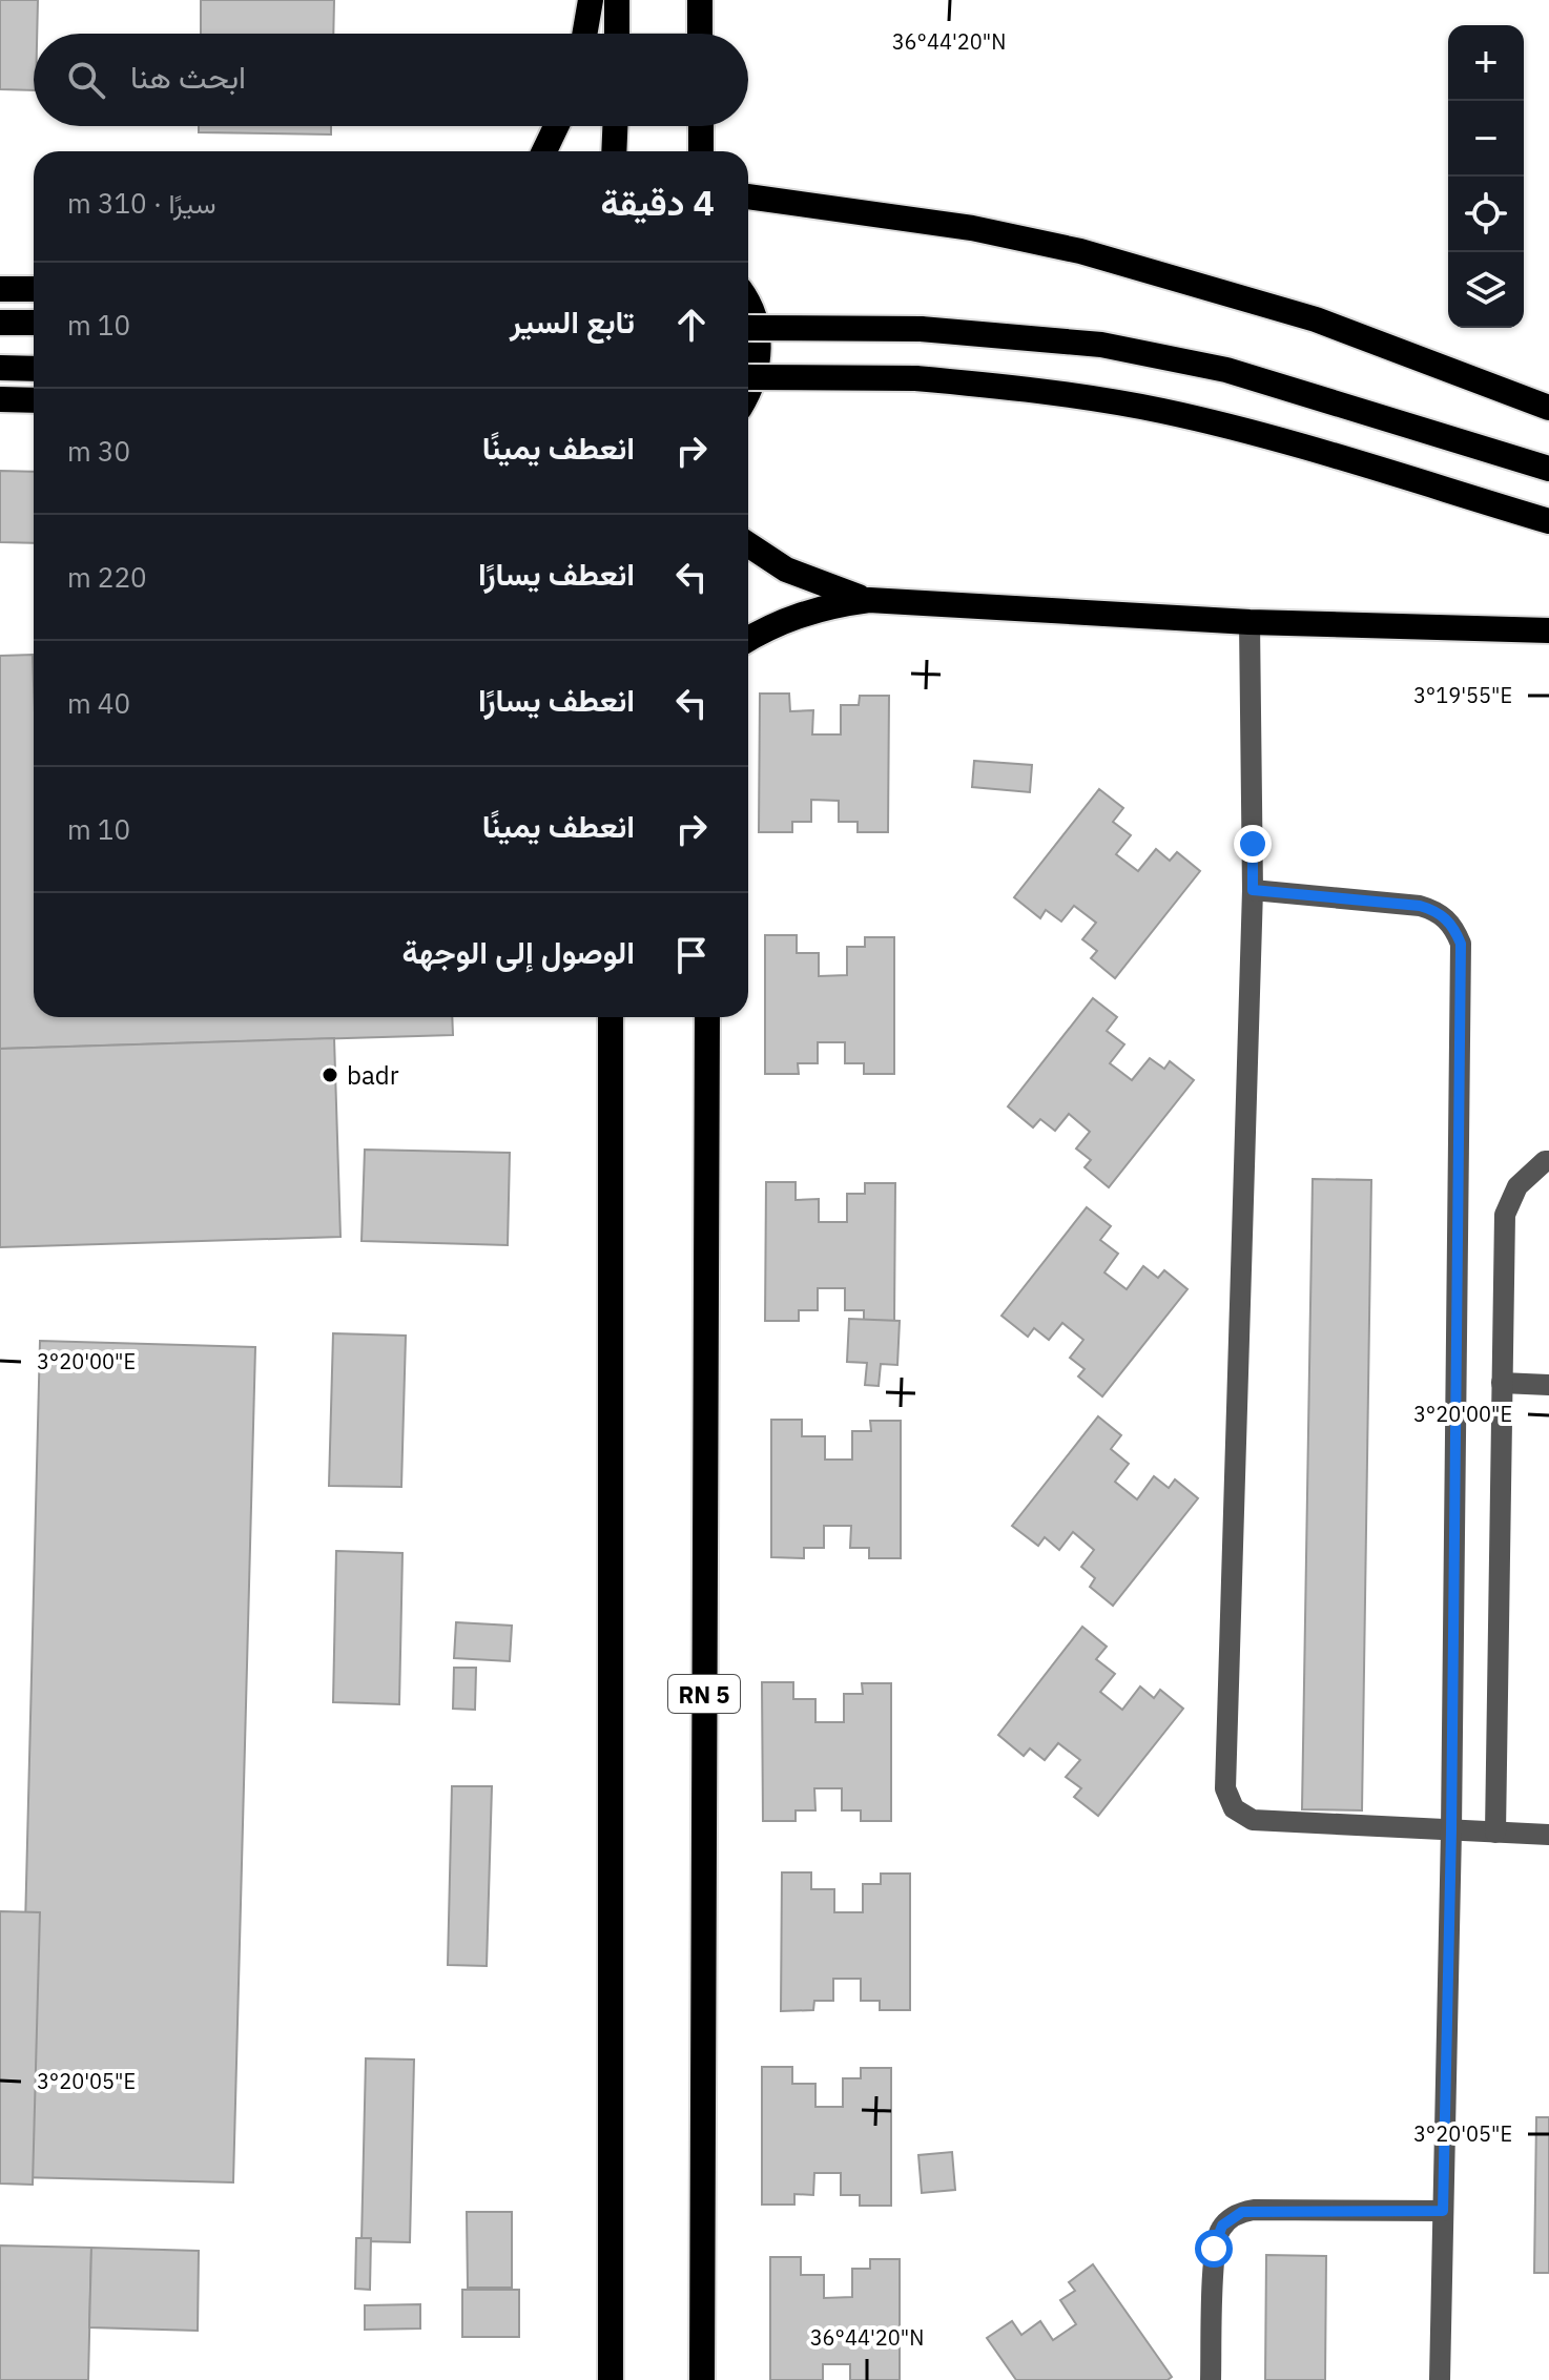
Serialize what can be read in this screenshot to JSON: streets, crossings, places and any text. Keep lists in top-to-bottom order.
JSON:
{
  "streets": {
    "highway": ["RN 5"]
  },
  "places": ["badr"],
  "page": {
    "map_buttons": ["+", "−"],
    "search": "ابحث هنا",
    "heading": ["4 دقيقة", "سيرًا · 310 m"],
    "list": [
      ["تابع السير", "10 m"],
      ["انعطف يمينًا", "30 m"],
      ["انعطف يسارًا", "220 m"],
      ["انعطف يسارًا", "40 m"],
      ["انعطف يمينًا", "10 m"],
      "الوصول إلى الوجهة"
    ]
  },
  "coordinates": [
    "36°44'20\"N",
    "3°19'55\"E",
    "3°20'00\"E",
    "3°20'05\"E"
  ]
}
